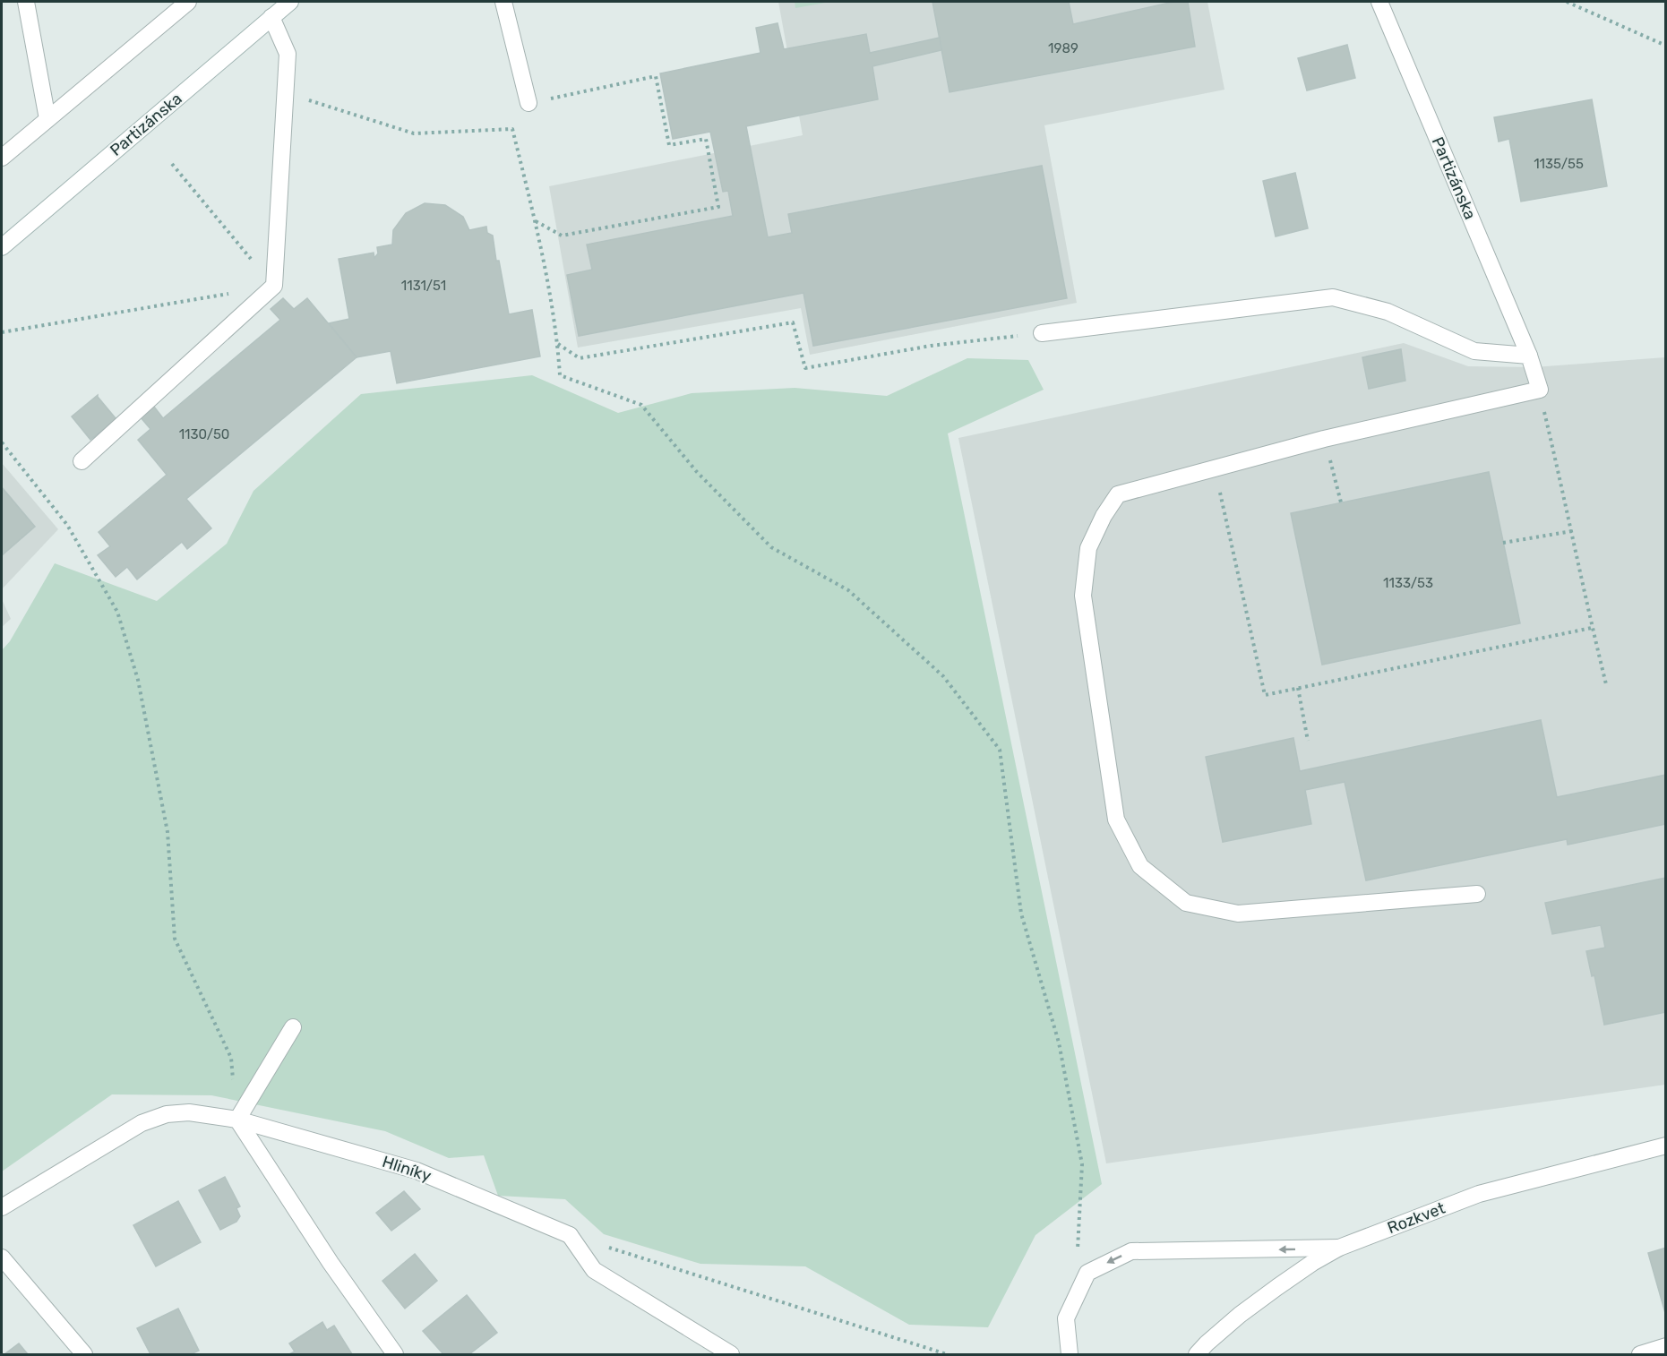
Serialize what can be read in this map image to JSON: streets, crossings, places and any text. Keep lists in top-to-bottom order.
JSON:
{
  "streets": {
    "street": ["Partizánska", "Hliníky", "Rozkvet"]
  },
  "house_numbers": [
    "1989",
    "1135/55",
    "1131/51",
    "1130/50",
    "1133/53"
  ]
}
